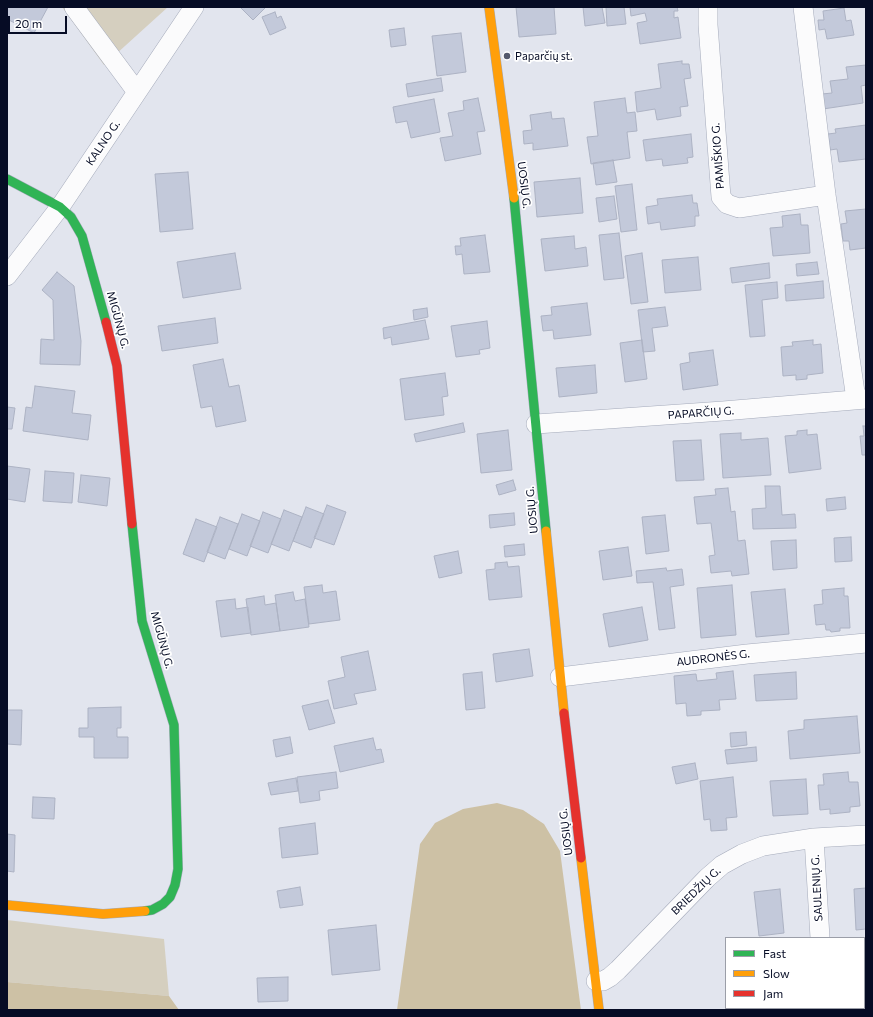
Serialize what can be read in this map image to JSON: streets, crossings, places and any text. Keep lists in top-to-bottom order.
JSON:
{
  "streets": {
    "street": [
      "KALNO G.",
      "PAMIŠKIO G.",
      "UOSIŲ G.",
      "MIGŪNŲ G.",
      "PAPARČIŲ G.",
      "AUDRONĖS G.",
      "SAULENIŲ G.",
      "BRIEDŽIŲ G."
    ]
  },
  "crossings": [
    ["KALNO G.", "MIGŪNŲ G."],
    ["UOSIŲ G.", "PAPARČIŲ G."],
    ["UOSIŲ G.", "AUDRONĖS G."],
    ["UOSIŲ G.", "BRIEDŽIŲ G."],
    ["SAULENIŲ G.", "BRIEDŽIŲ G."]
  ],
  "places": ["Paparčių st."],
  "legend": ["Fast", "Slow", "Jam"],
  "scale_bar": "20 m"
}
